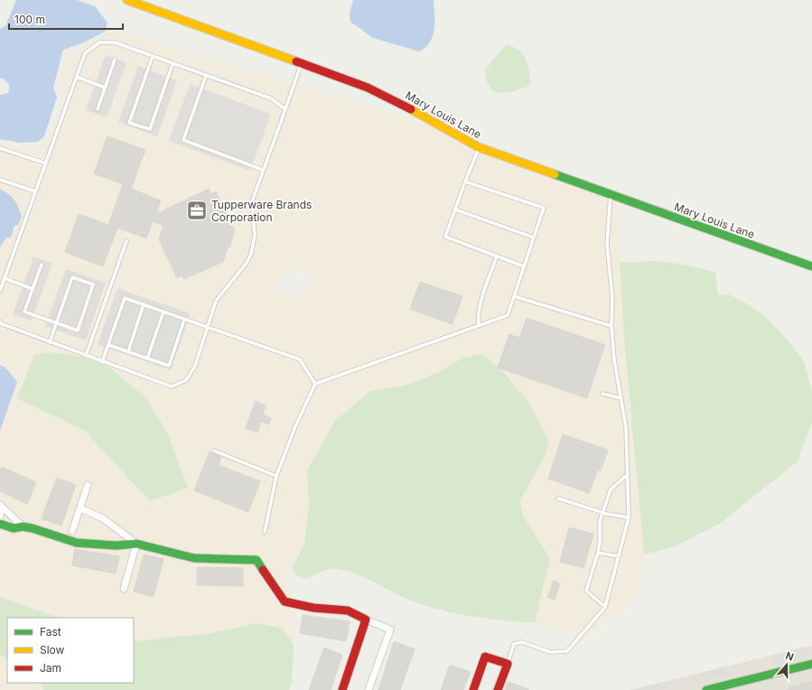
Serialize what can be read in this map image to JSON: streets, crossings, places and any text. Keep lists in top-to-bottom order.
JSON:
{
  "streets": {
    "street": ["Mary Louis Lane"]
  },
  "places": {
    "office": ["Tupperware Brands Corporation"]
  },
  "legend": ["Fast", "Slow", "Jam"],
  "scale_bar": "100 m",
  "north": "top"
}
